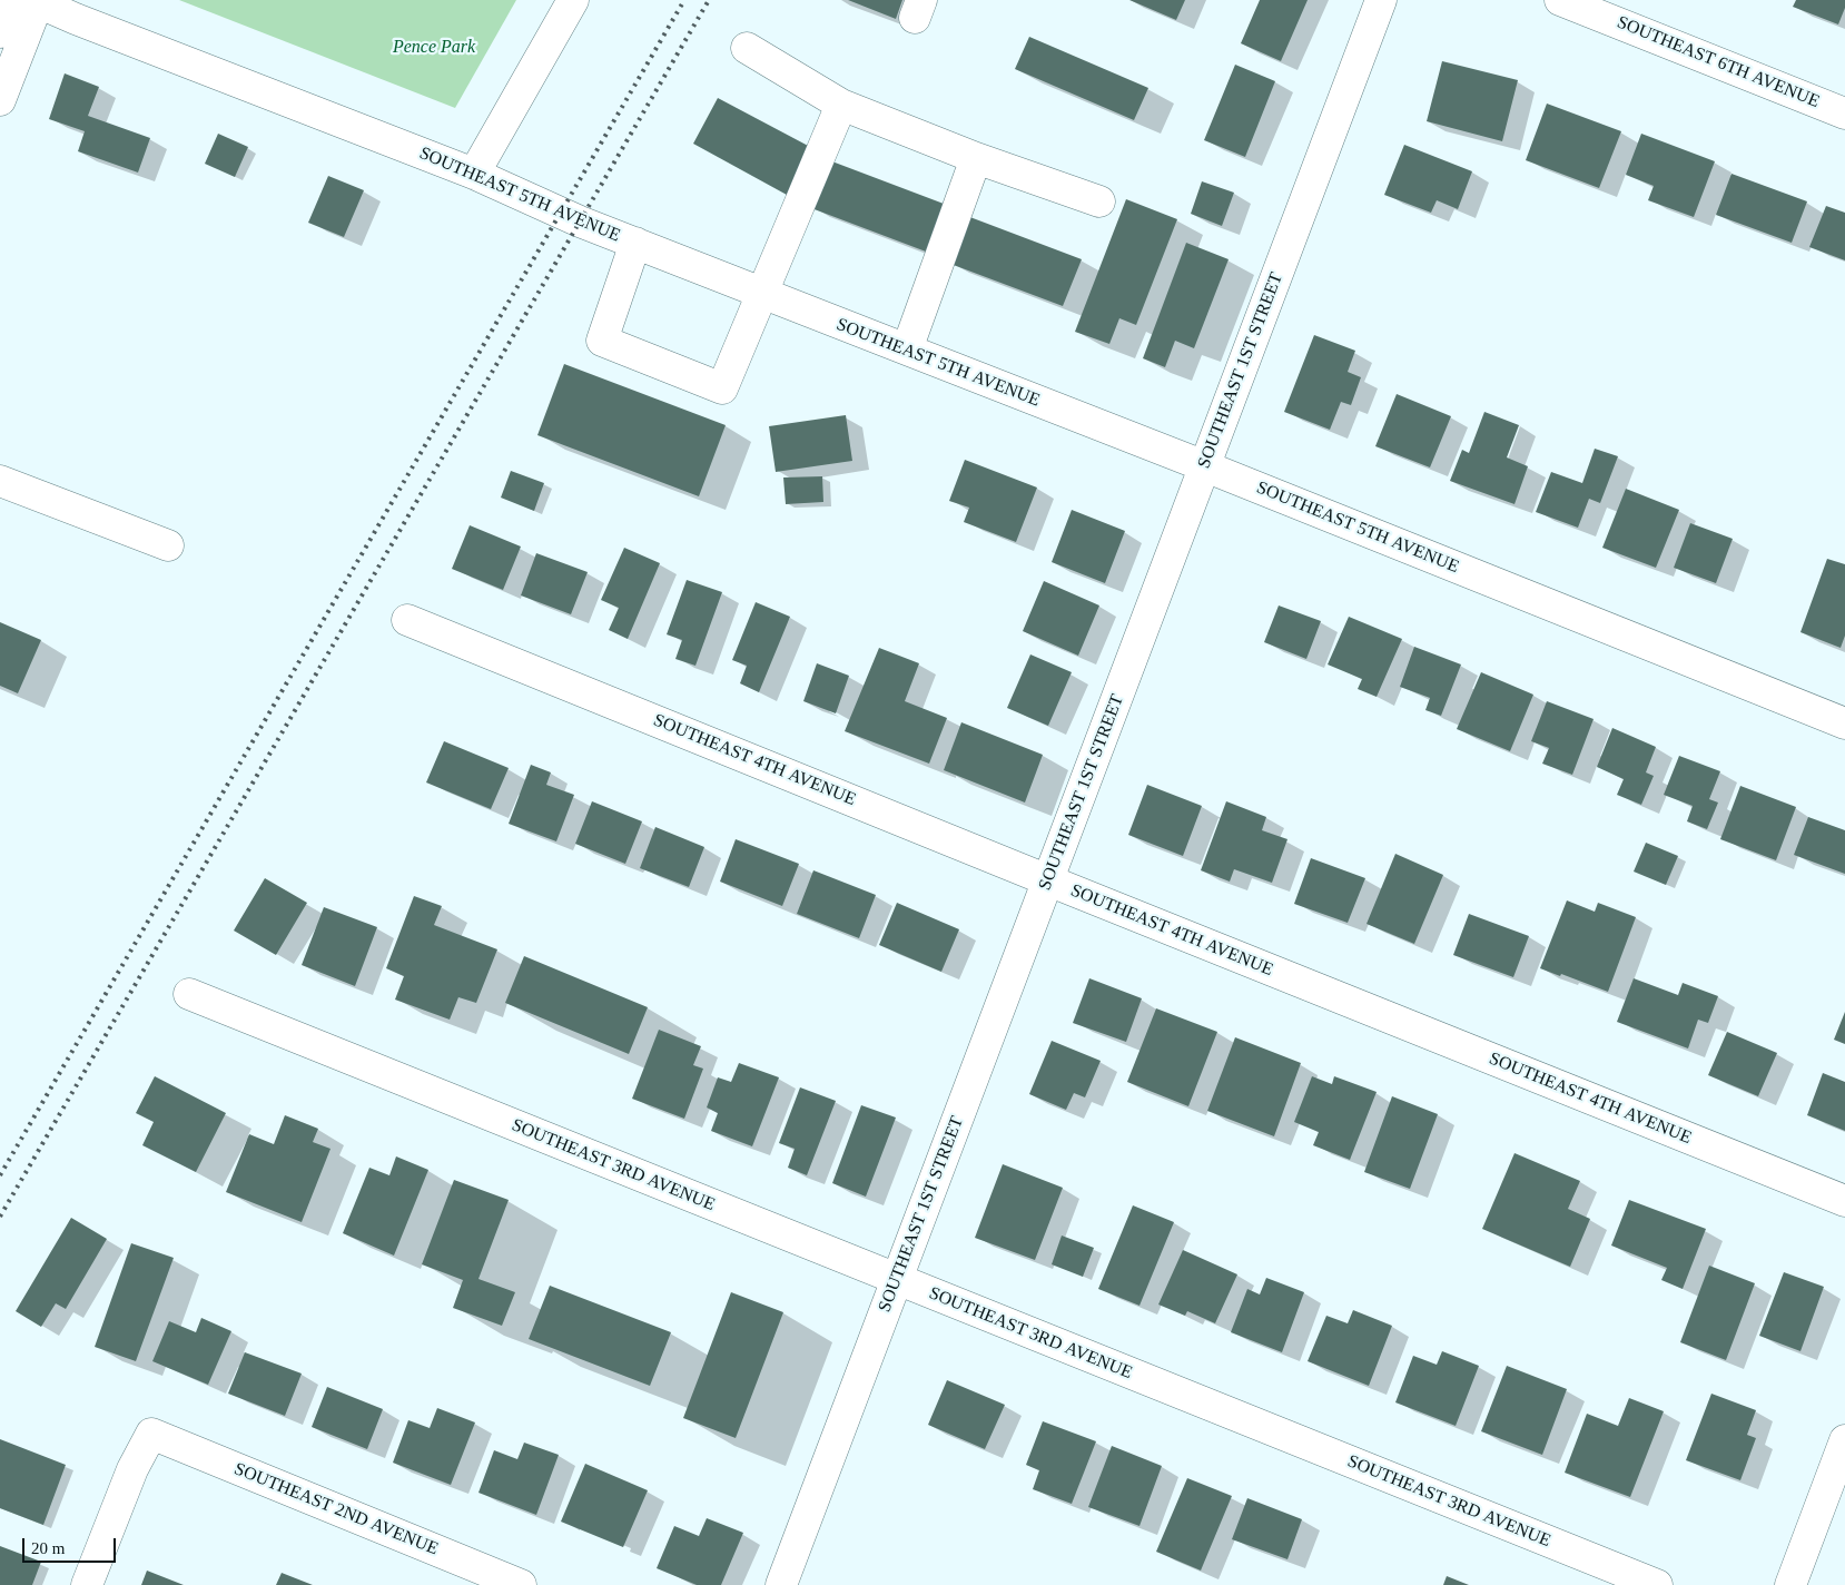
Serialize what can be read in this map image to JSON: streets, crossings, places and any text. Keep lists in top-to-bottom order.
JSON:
{
  "streets": {
    "street": [
      "SOUTHEAST 6TH AVENUE",
      "SOUTHEAST 5TH AVENUE",
      "SOUTHEAST 1ST STREET",
      "SOUTHEAST 4TH AVENUE",
      "SOUTHEAST 3RD AVENUE",
      "SOUTHEAST 2ND AVENUE"
    ]
  },
  "crossings": [
    ["SOUTHEAST 5TH AVENUE", "SOUTHEAST 1ST STREET"],
    ["SOUTHEAST 1ST STREET", "SOUTHEAST 4TH AVENUE"],
    ["SOUTHEAST 1ST STREET", "SOUTHEAST 3RD AVENUE"]
  ],
  "parks": ["Pence Park"],
  "scale_bar": "20 m"
}
